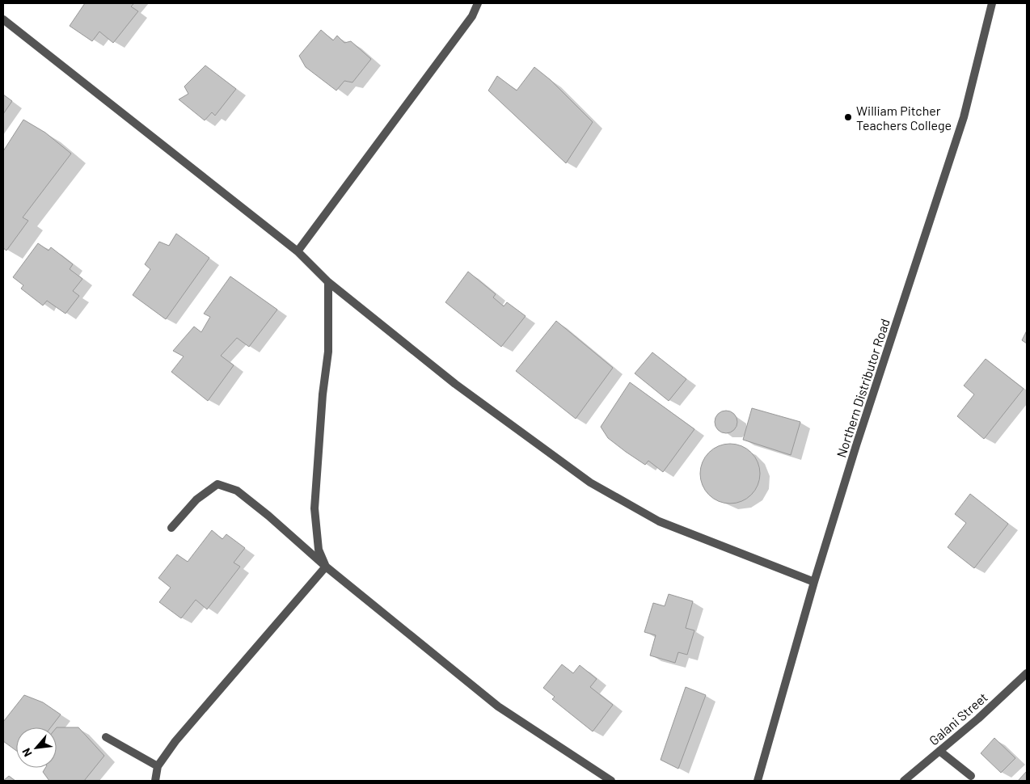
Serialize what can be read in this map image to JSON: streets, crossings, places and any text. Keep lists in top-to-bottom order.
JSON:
{
  "streets": {
    "street": ["Northern Distributor Road", "Galani Street"]
  },
  "places": ["William Pitcher Teachers College"],
  "north": "bottom left"
}
